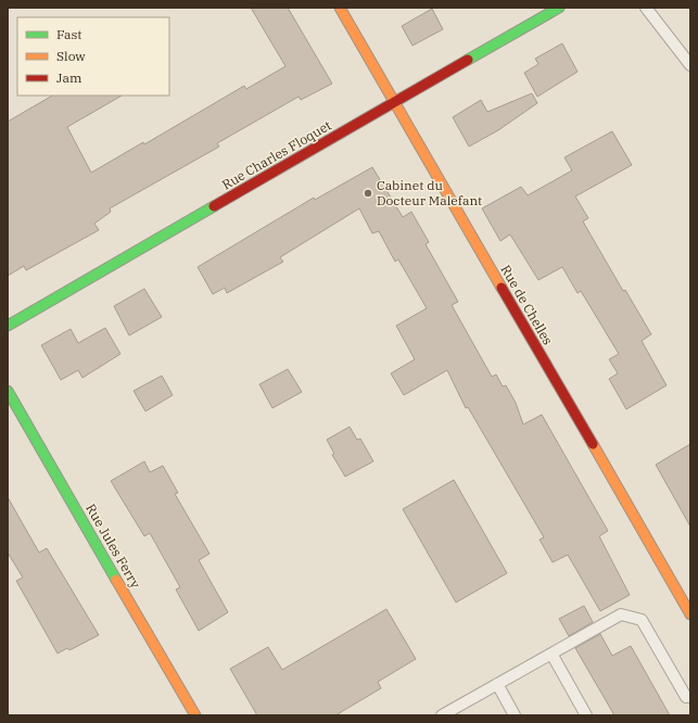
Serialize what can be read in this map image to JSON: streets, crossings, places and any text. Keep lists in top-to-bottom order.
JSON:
{
  "streets": {
    "street": ["Rue Charles Floquet", "Rue de Chelles", "Rue Jules Ferry"]
  },
  "crossings": [
    ["Rue Charles Floquet", "Rue de Chelles"]
  ],
  "places": ["Cabinet du Docteur Malefant"],
  "legend": ["Fast", "Slow", "Jam"]
}
